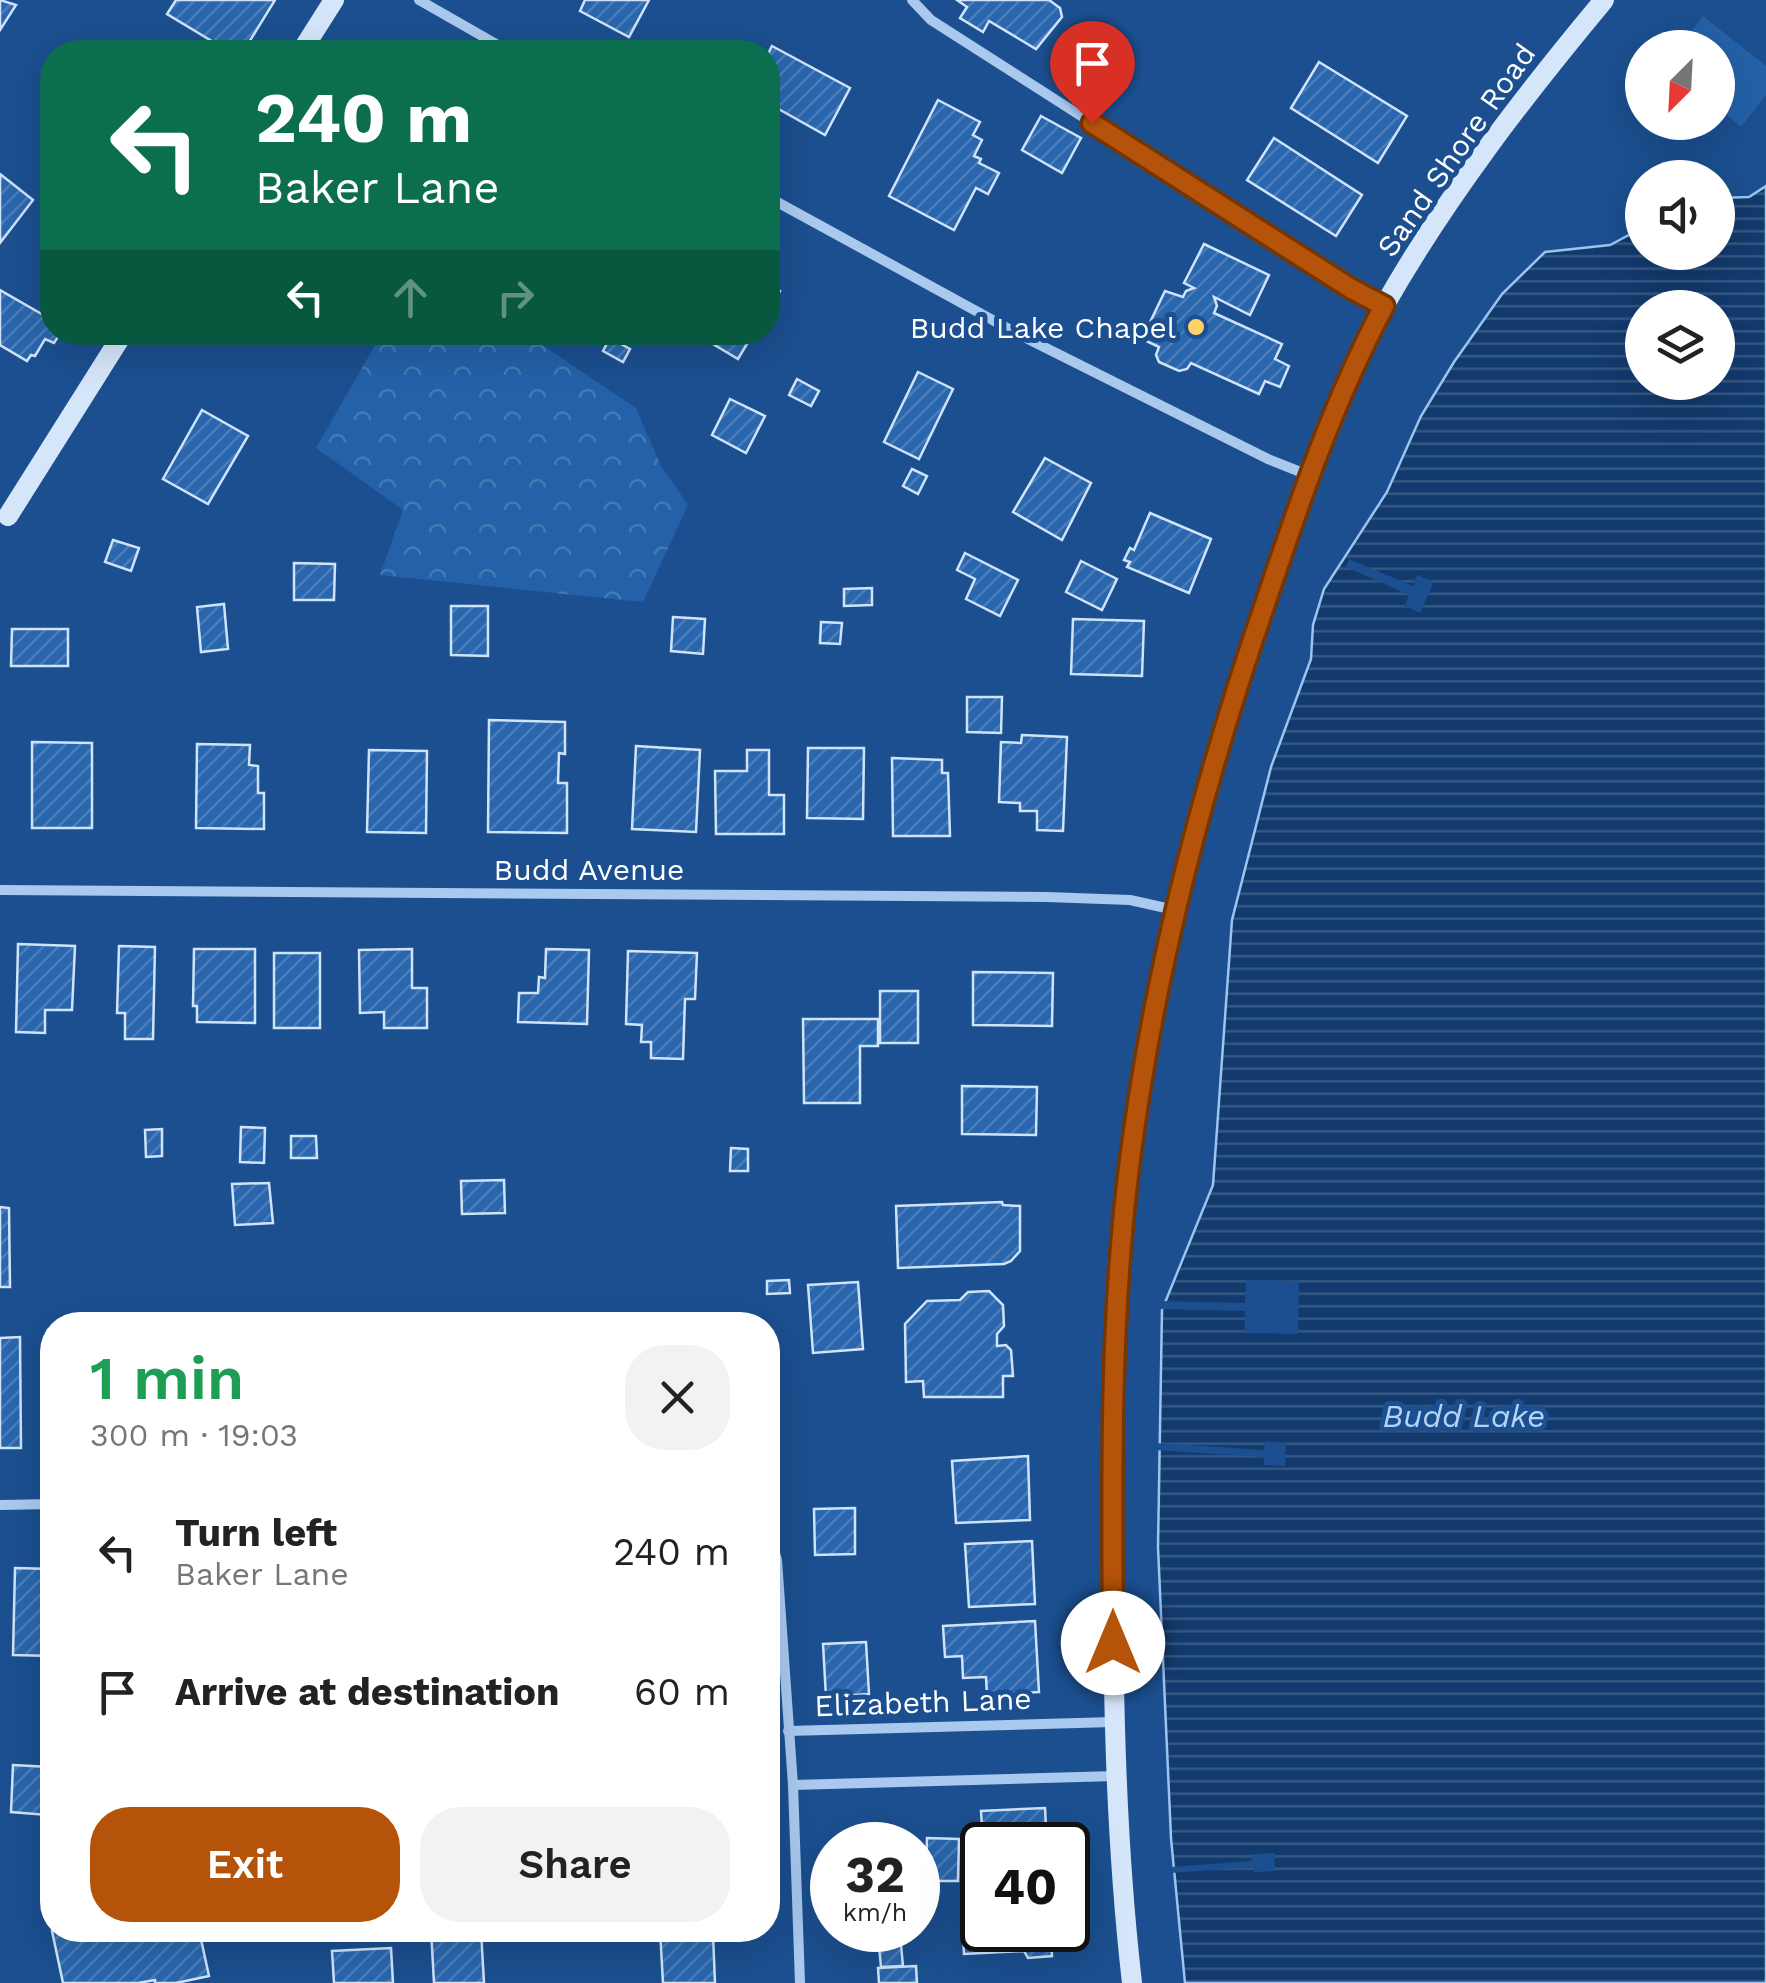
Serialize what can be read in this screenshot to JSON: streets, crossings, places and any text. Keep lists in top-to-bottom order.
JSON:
{
  "streets": {
    "street": ["Sand Shore Road", "Budd Avenue", "Elizabeth Lane"]
  },
  "crossings": [
    ["Sand Shore Road", "Budd Avenue"],
    ["Sand Shore Road", "Elizabeth Lane"]
  ],
  "water": ["Budd Lake"],
  "places": ["Budd Lake Chapel"],
  "north": "bottom left",
  "page": {
    "turn": ["240 m", "Baker Lane"],
    "heading": ["1 min", "300 m · 19:03"],
    "list": [
      {
        "name": "Turn left",
        "note": "Baker Lane",
        "value": "240 m"
      },
      {
        "name": "Arrive at destination",
        "value": "60 m"
      }
    ],
    "buttons": ["Exit", "Share"],
    "speed": "32 km/h",
    "limit": "40"
  }
}
